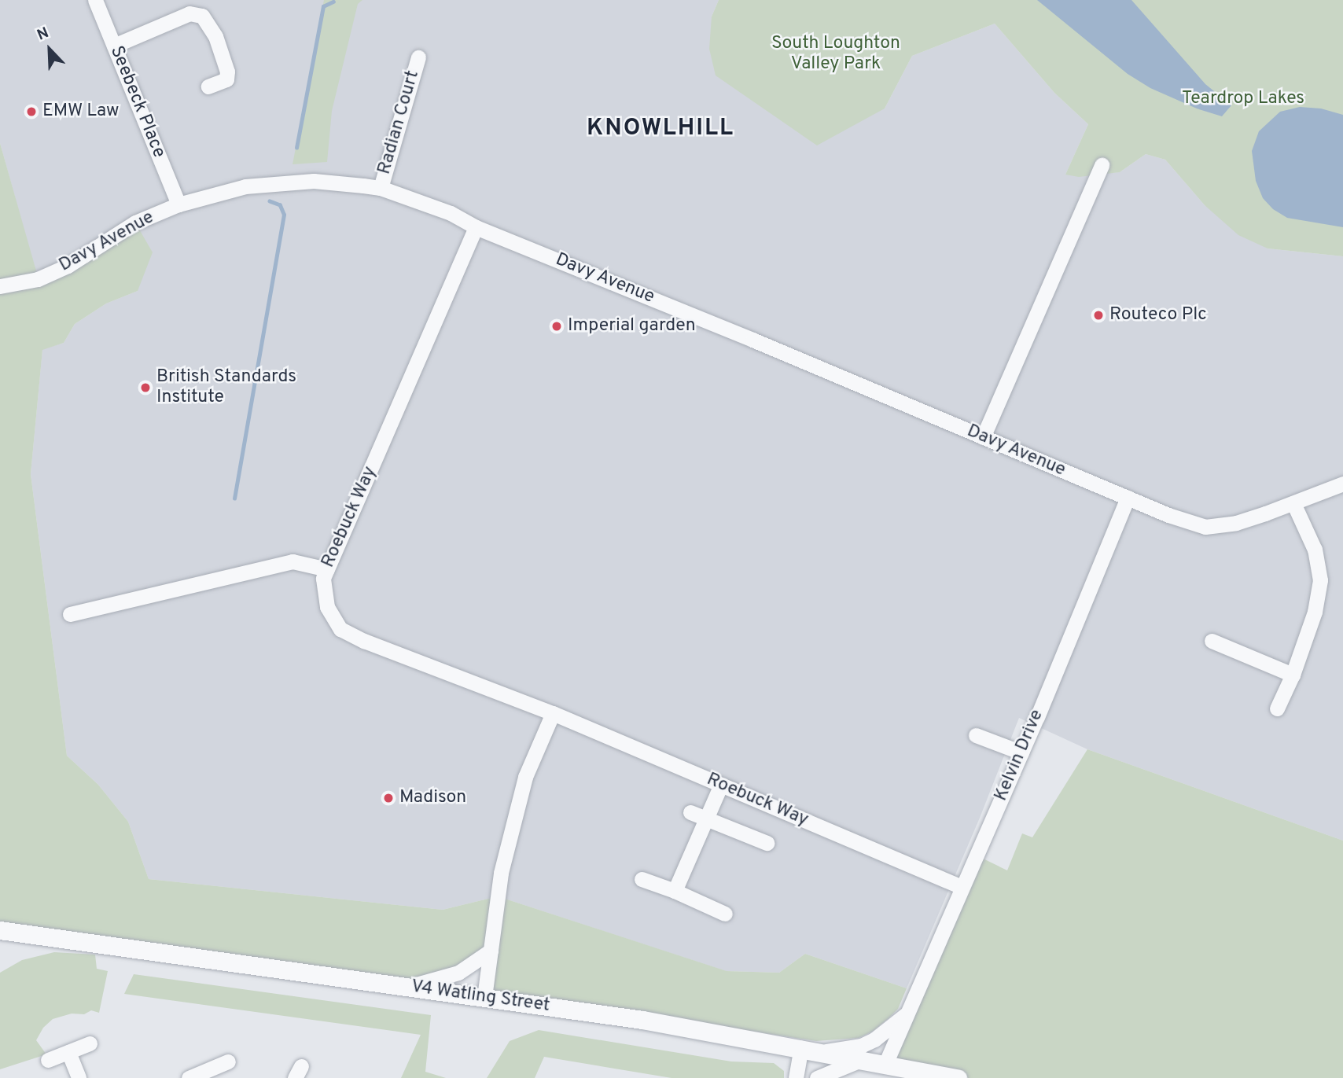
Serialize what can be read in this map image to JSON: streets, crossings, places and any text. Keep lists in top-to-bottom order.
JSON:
{
  "streets": {
    "street": [
      "Seebeck Place",
      "Radian Court",
      "Davy Avenue",
      "Roebuck Way",
      "Kelvin Drive",
      "V4 Watling Street"
    ]
  },
  "crossings": [
    ["Seebeck Place", "Davy Avenue"],
    ["Radian Court", "Davy Avenue"],
    ["Davy Avenue", "Roebuck Way"],
    ["Davy Avenue", "Kelvin Drive"],
    ["Roebuck Way", "Kelvin Drive"],
    ["Kelvin Drive", "V4 Watling Street"]
  ],
  "districts": ["KNOWLHILL"],
  "parks": ["South Loughton Valley Park", "Teardrop Lakes"],
  "places": [
    "EMW Law",
    "Routeco Plc",
    "Imperial garden",
    "British Standards Institute",
    "Madison"
  ],
  "north": "top left"
}
